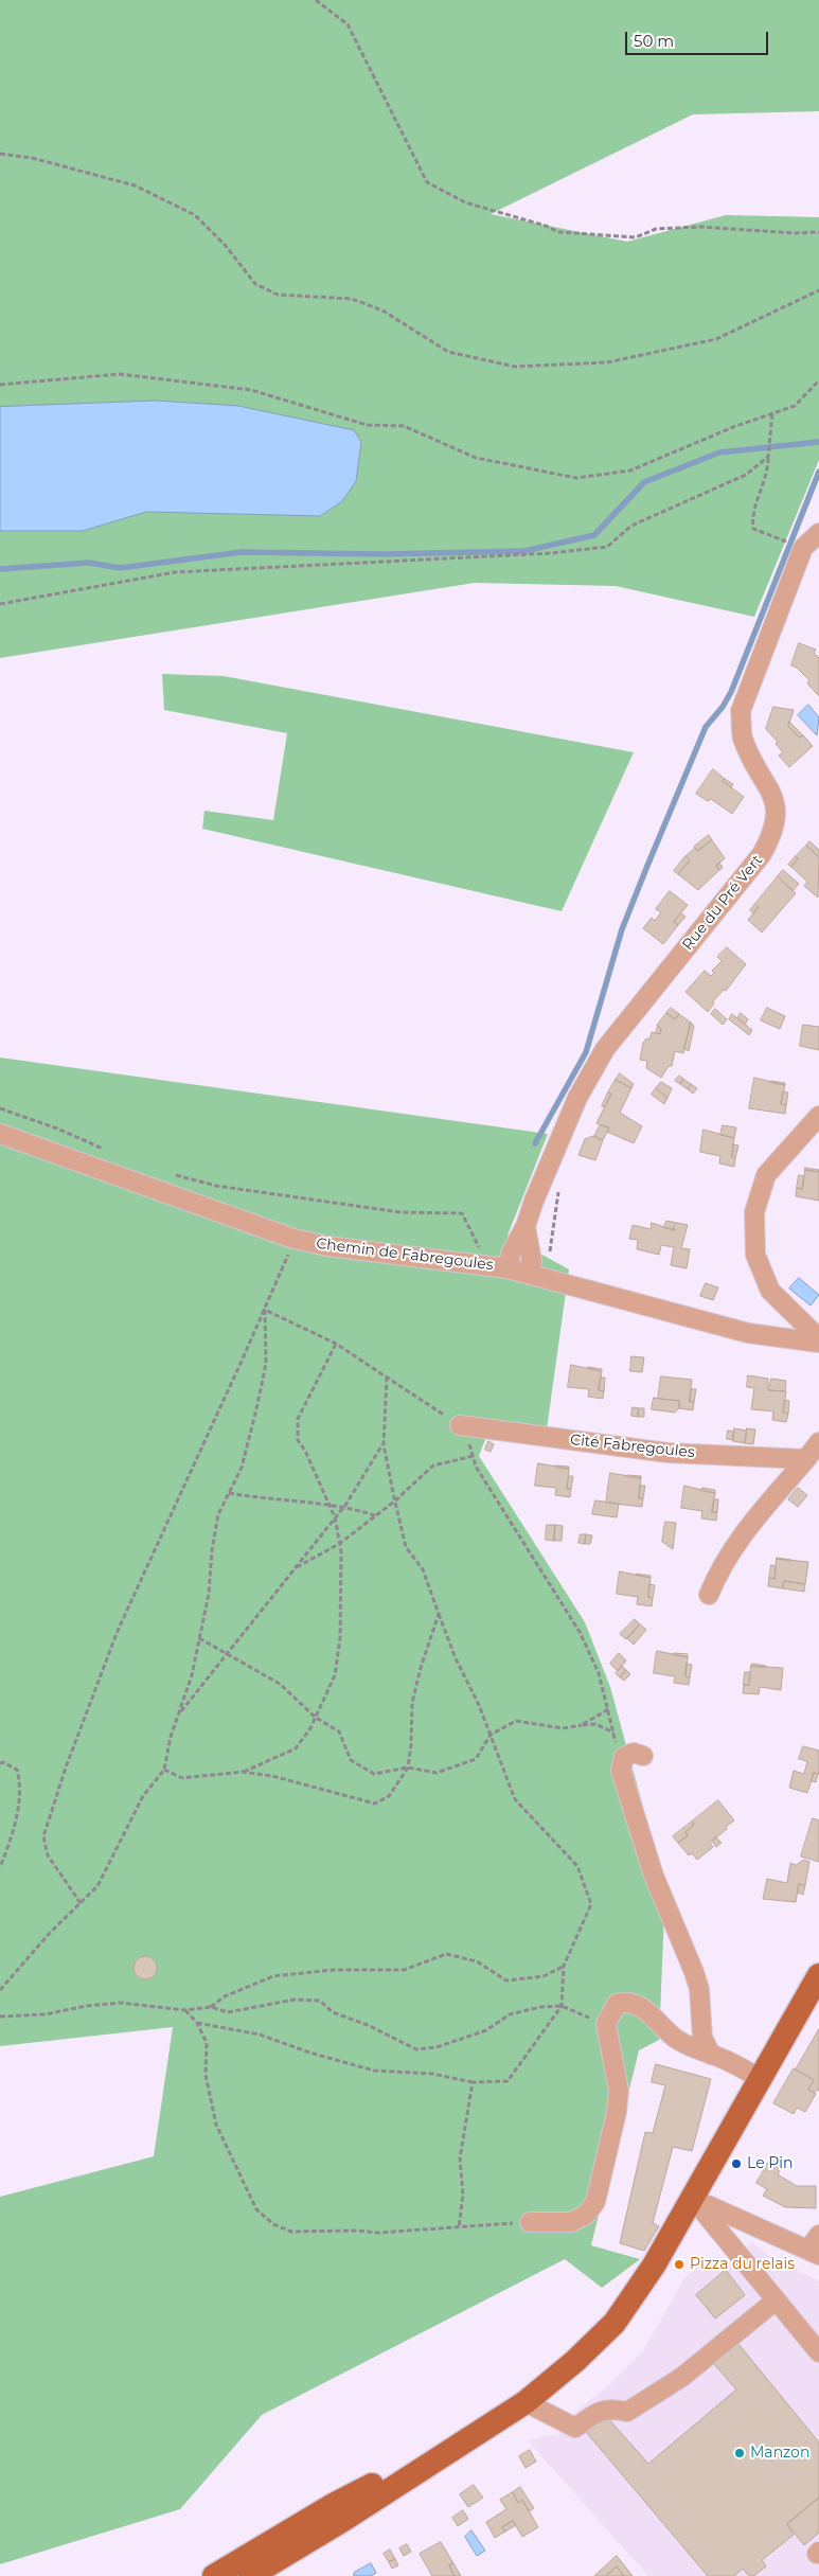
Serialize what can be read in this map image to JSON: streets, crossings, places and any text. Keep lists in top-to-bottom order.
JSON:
{
  "streets": {
    "street": ["Rue du Pré Vert", "Chemin de Fabregoules", "Cité Fabregoules"]
  },
  "crossings": [
    ["Rue du Pré Vert", "Chemin de Fabregoules"]
  ],
  "places": ["Le Pin", "Pizza du relais", "Manzon"],
  "scale_bar": "50 m"
}
